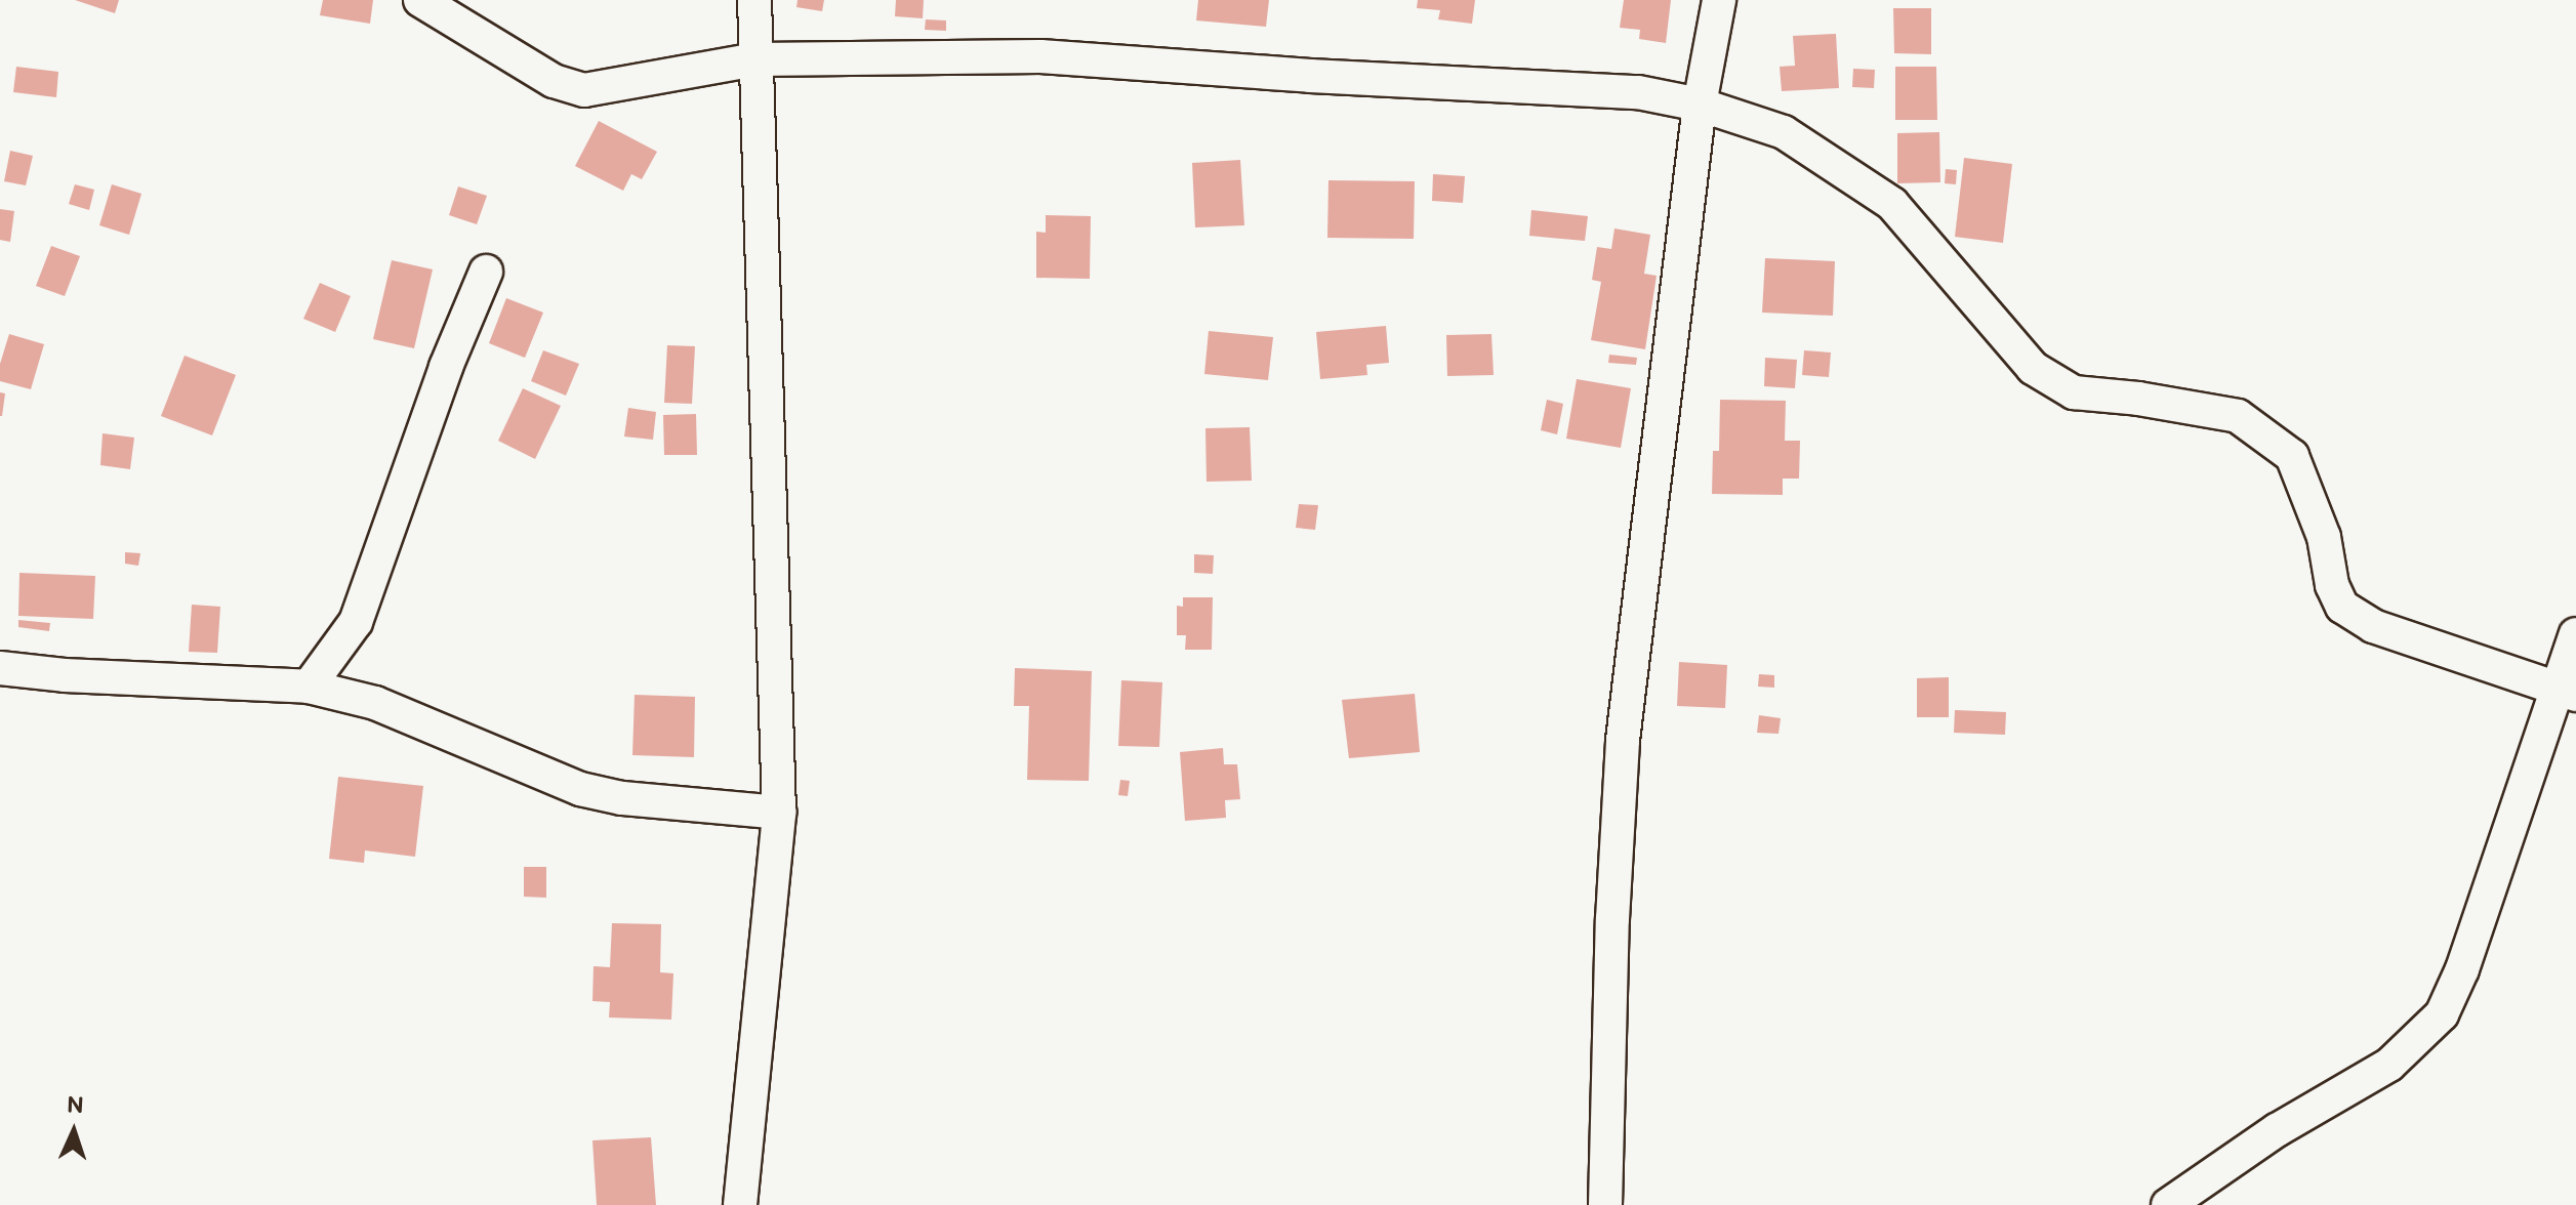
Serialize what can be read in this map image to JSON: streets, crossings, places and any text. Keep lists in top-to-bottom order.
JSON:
{
  "north": "top"
}
